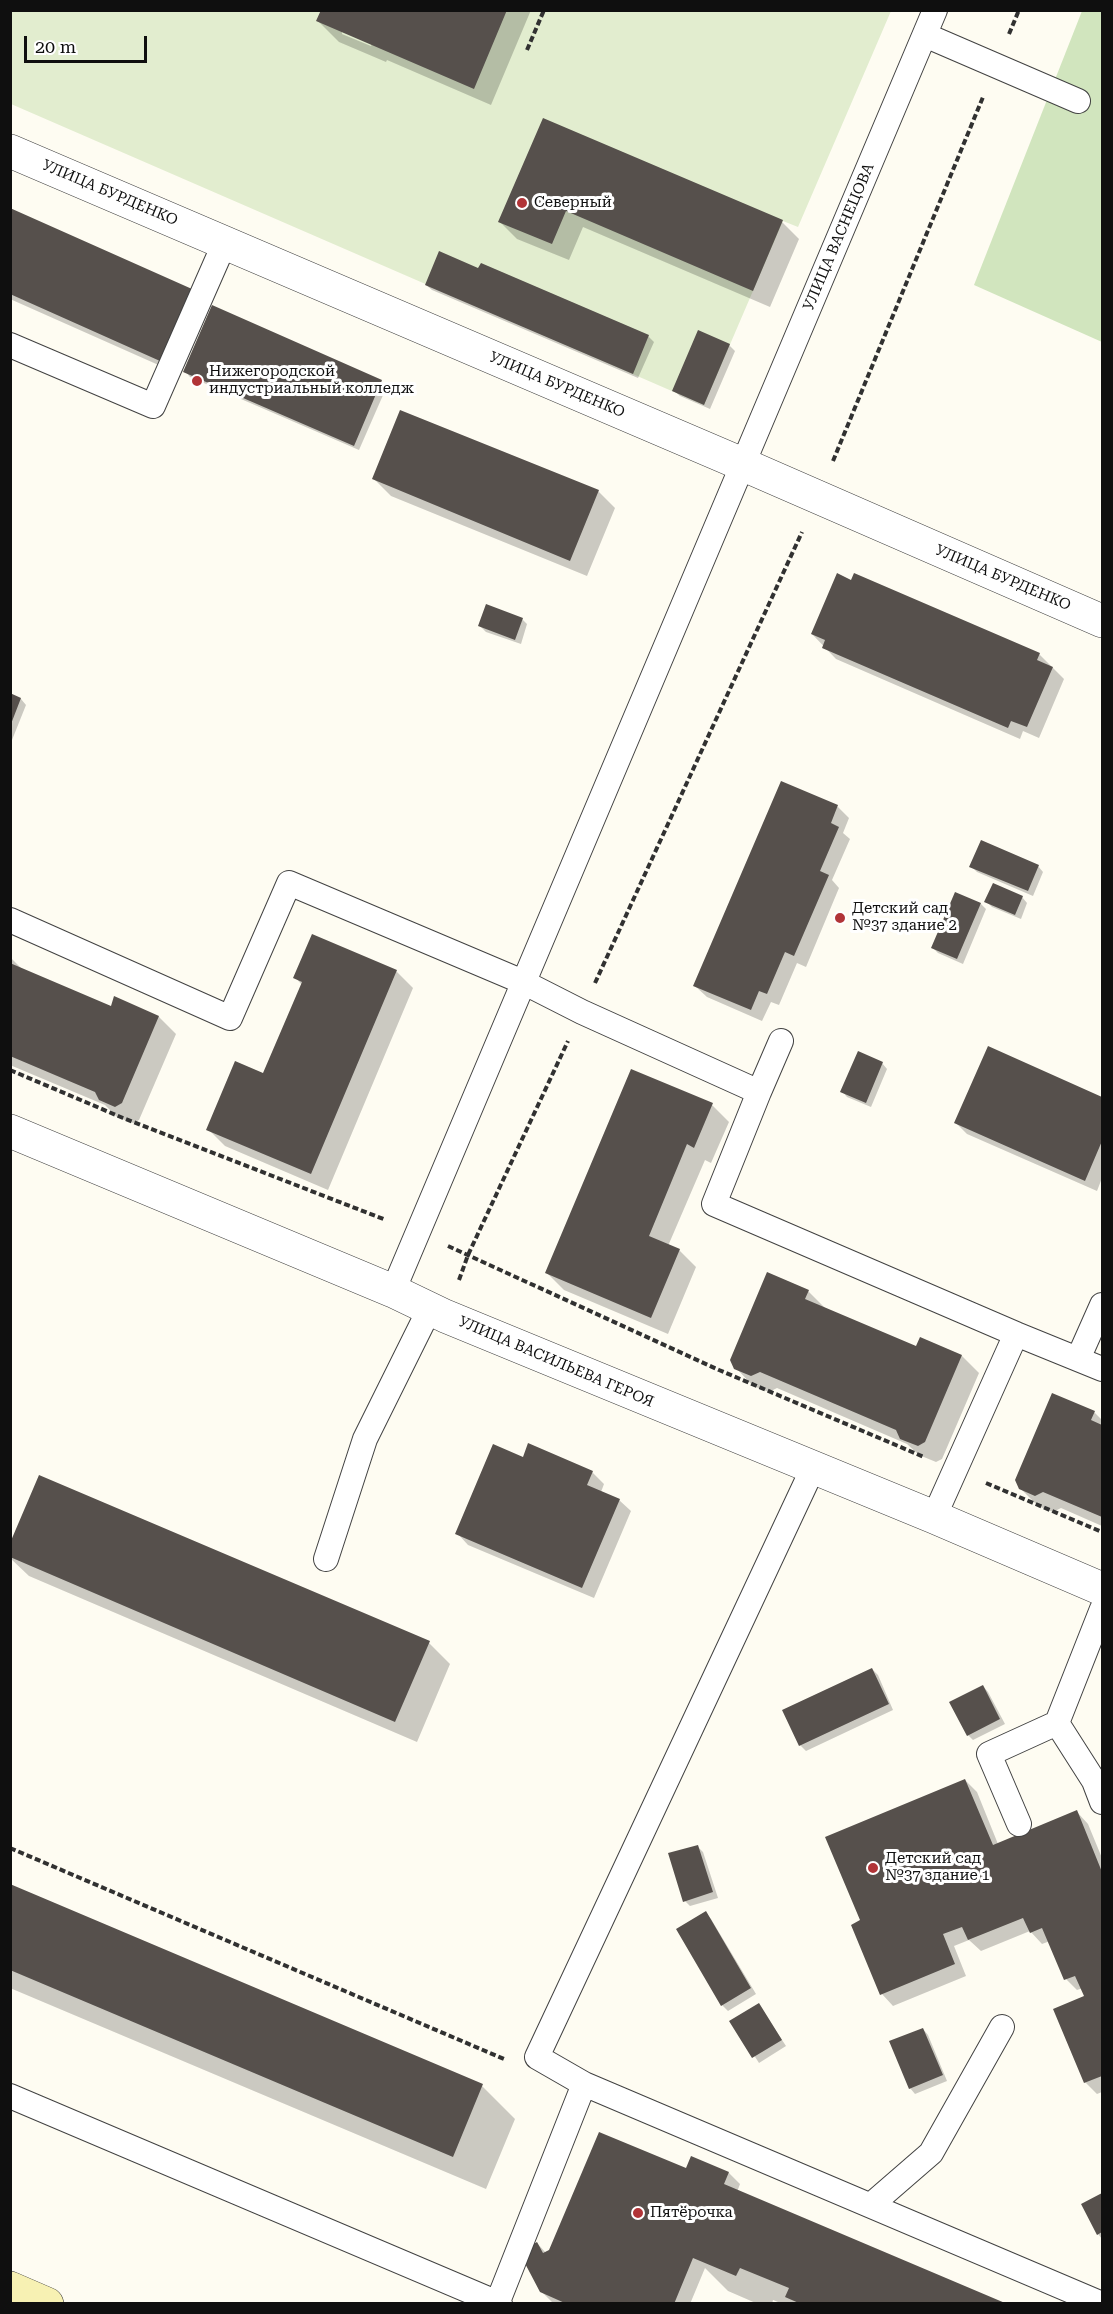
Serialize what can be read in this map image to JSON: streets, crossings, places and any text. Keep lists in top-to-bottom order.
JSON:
{
  "streets": {
    "street": ["УЛИЦА БУРДЕНКО", "УЛИЦА ВАСИЛЬЕВА ГЕРОЯ"],
    "lane": ["УЛИЦА ВАСНЕЦОВА"]
  },
  "crossings": [
    ["УЛИЦА БУРДЕНКО", "УЛИЦА ВАСНЕЦОВА"],
    ["УЛИЦА ВАСНЕЦОВА", "УЛИЦА ВАСИЛЬЕВА ГЕРОЯ"]
  ],
  "places": [
    "Северный",
    "Нижегородской индустриальный колледж",
    "Детский сад №37 здание 2",
    "Детский сад №37 здание 1",
    "Пятёрочка"
  ],
  "scale_bar": "20 m"
}
